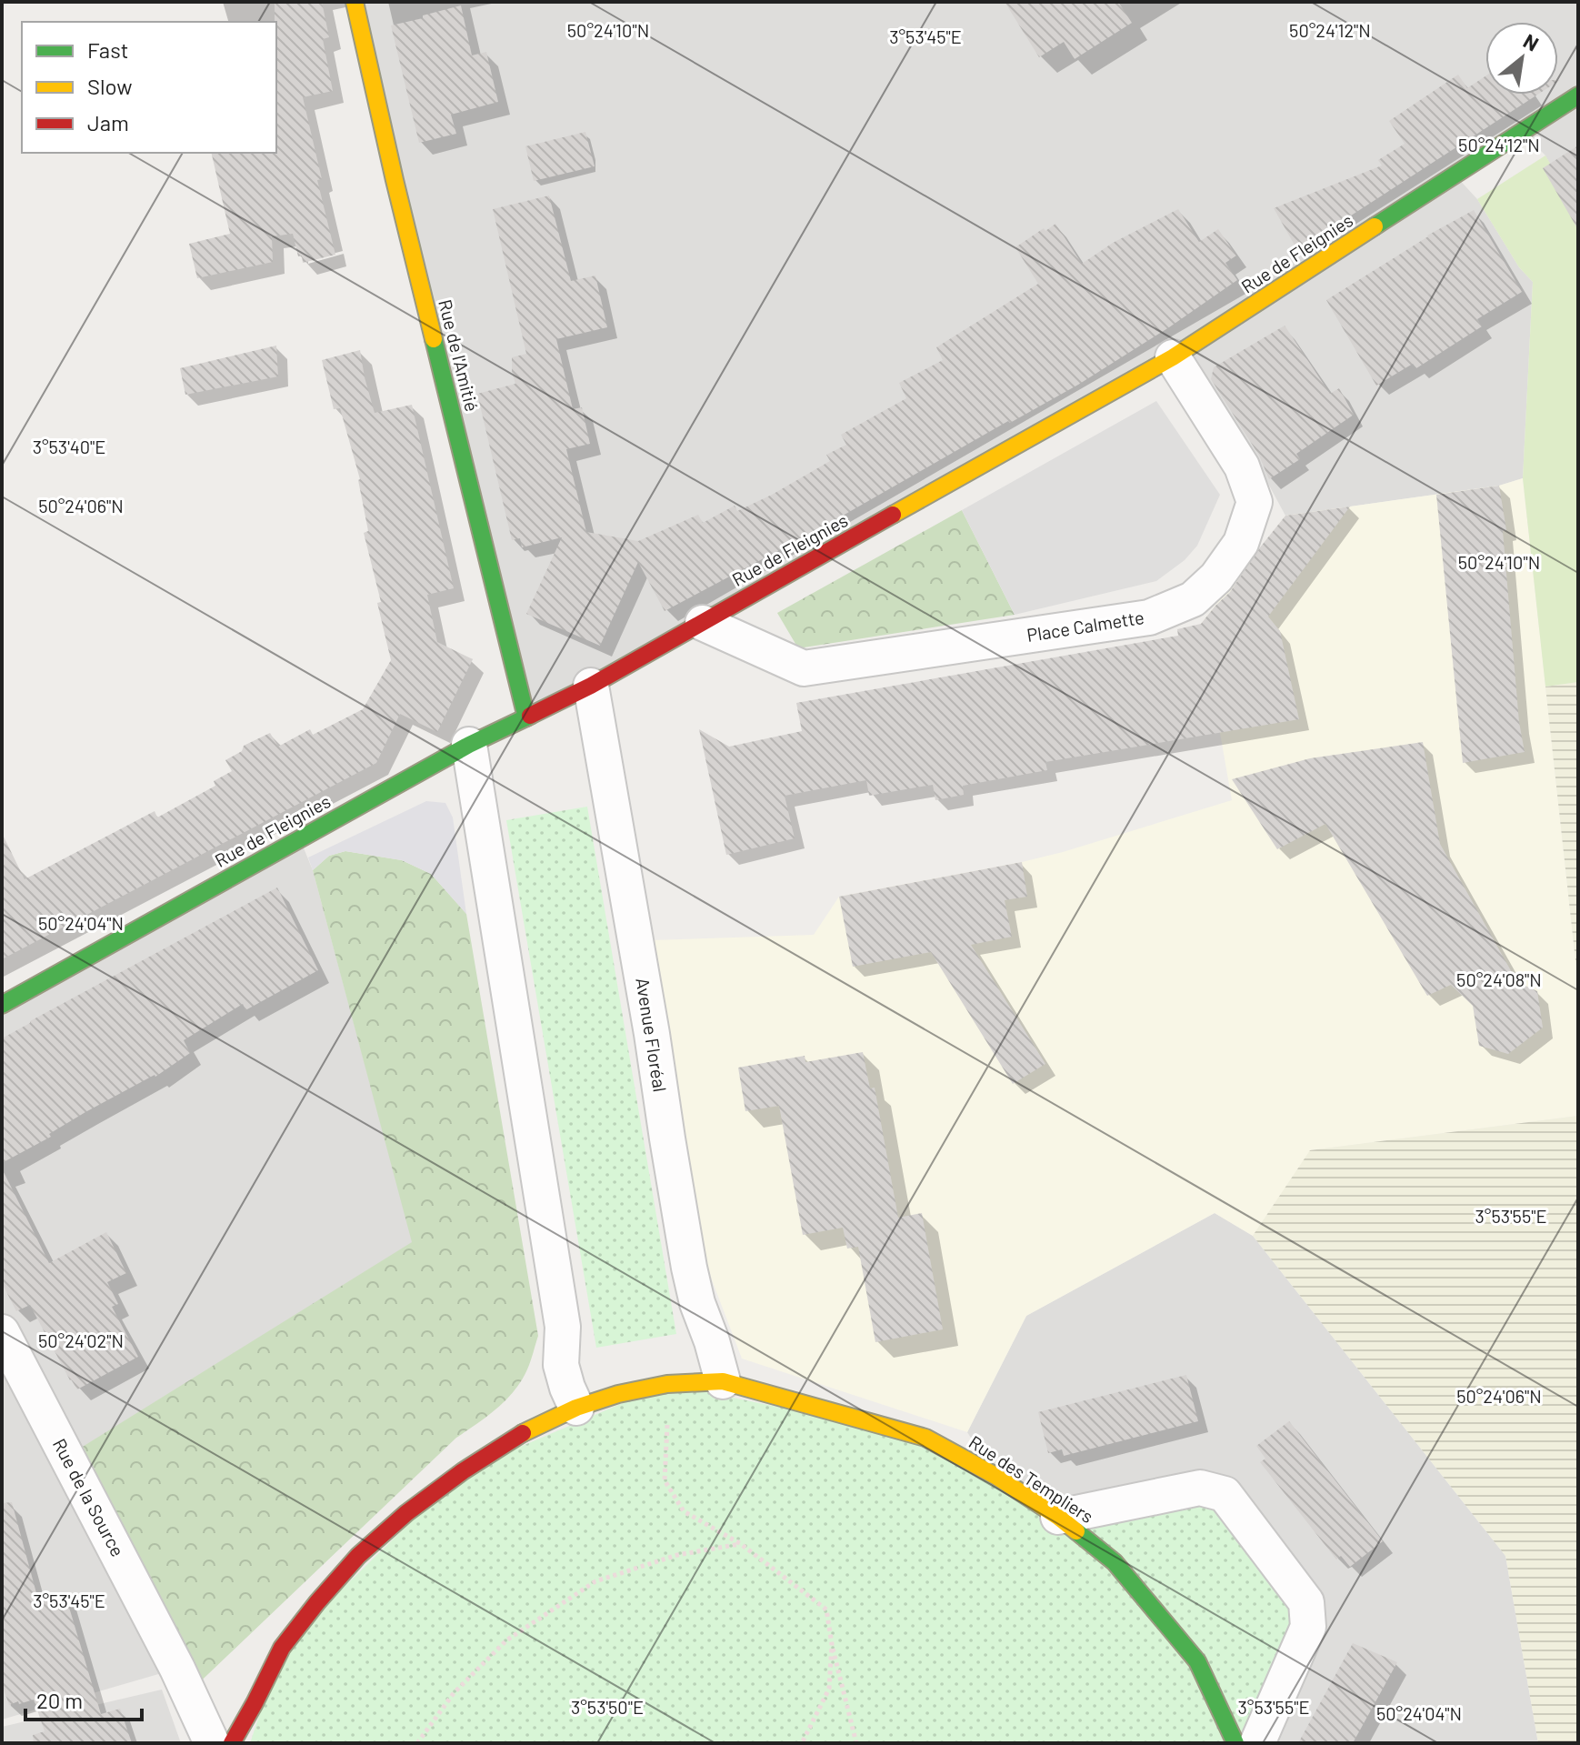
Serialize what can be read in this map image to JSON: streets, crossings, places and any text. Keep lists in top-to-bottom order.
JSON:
{
  "streets": {
    "street": [
      "Rue de Fleignies",
      "Rue de l'Amitié",
      "Place Calmette",
      "Avenue Floréal",
      "Rue des Templiers",
      "Rue de la Source"
    ]
  },
  "crossings": [
    ["Rue de Fleignies", "Rue de l'Amitié"],
    ["Rue de Fleignies", "Place Calmette"],
    ["Rue de Fleignies", "Avenue Floréal"],
    ["Avenue Floréal", "Rue des Templiers"]
  ],
  "legend": ["Fast", "Slow", "Jam"],
  "scale_bar": "20 m",
  "north": "top right",
  "coordinates": [
    "50°24'10\"N",
    "50°24'12\"N",
    "3°53'45\"E",
    "3°53'40\"E",
    "50°24'06\"N",
    "50°24'04\"N",
    "50°24'08\"N",
    "3°53'55\"E",
    "50°24'02\"N",
    "3°53'50\"E"
  ]
}
